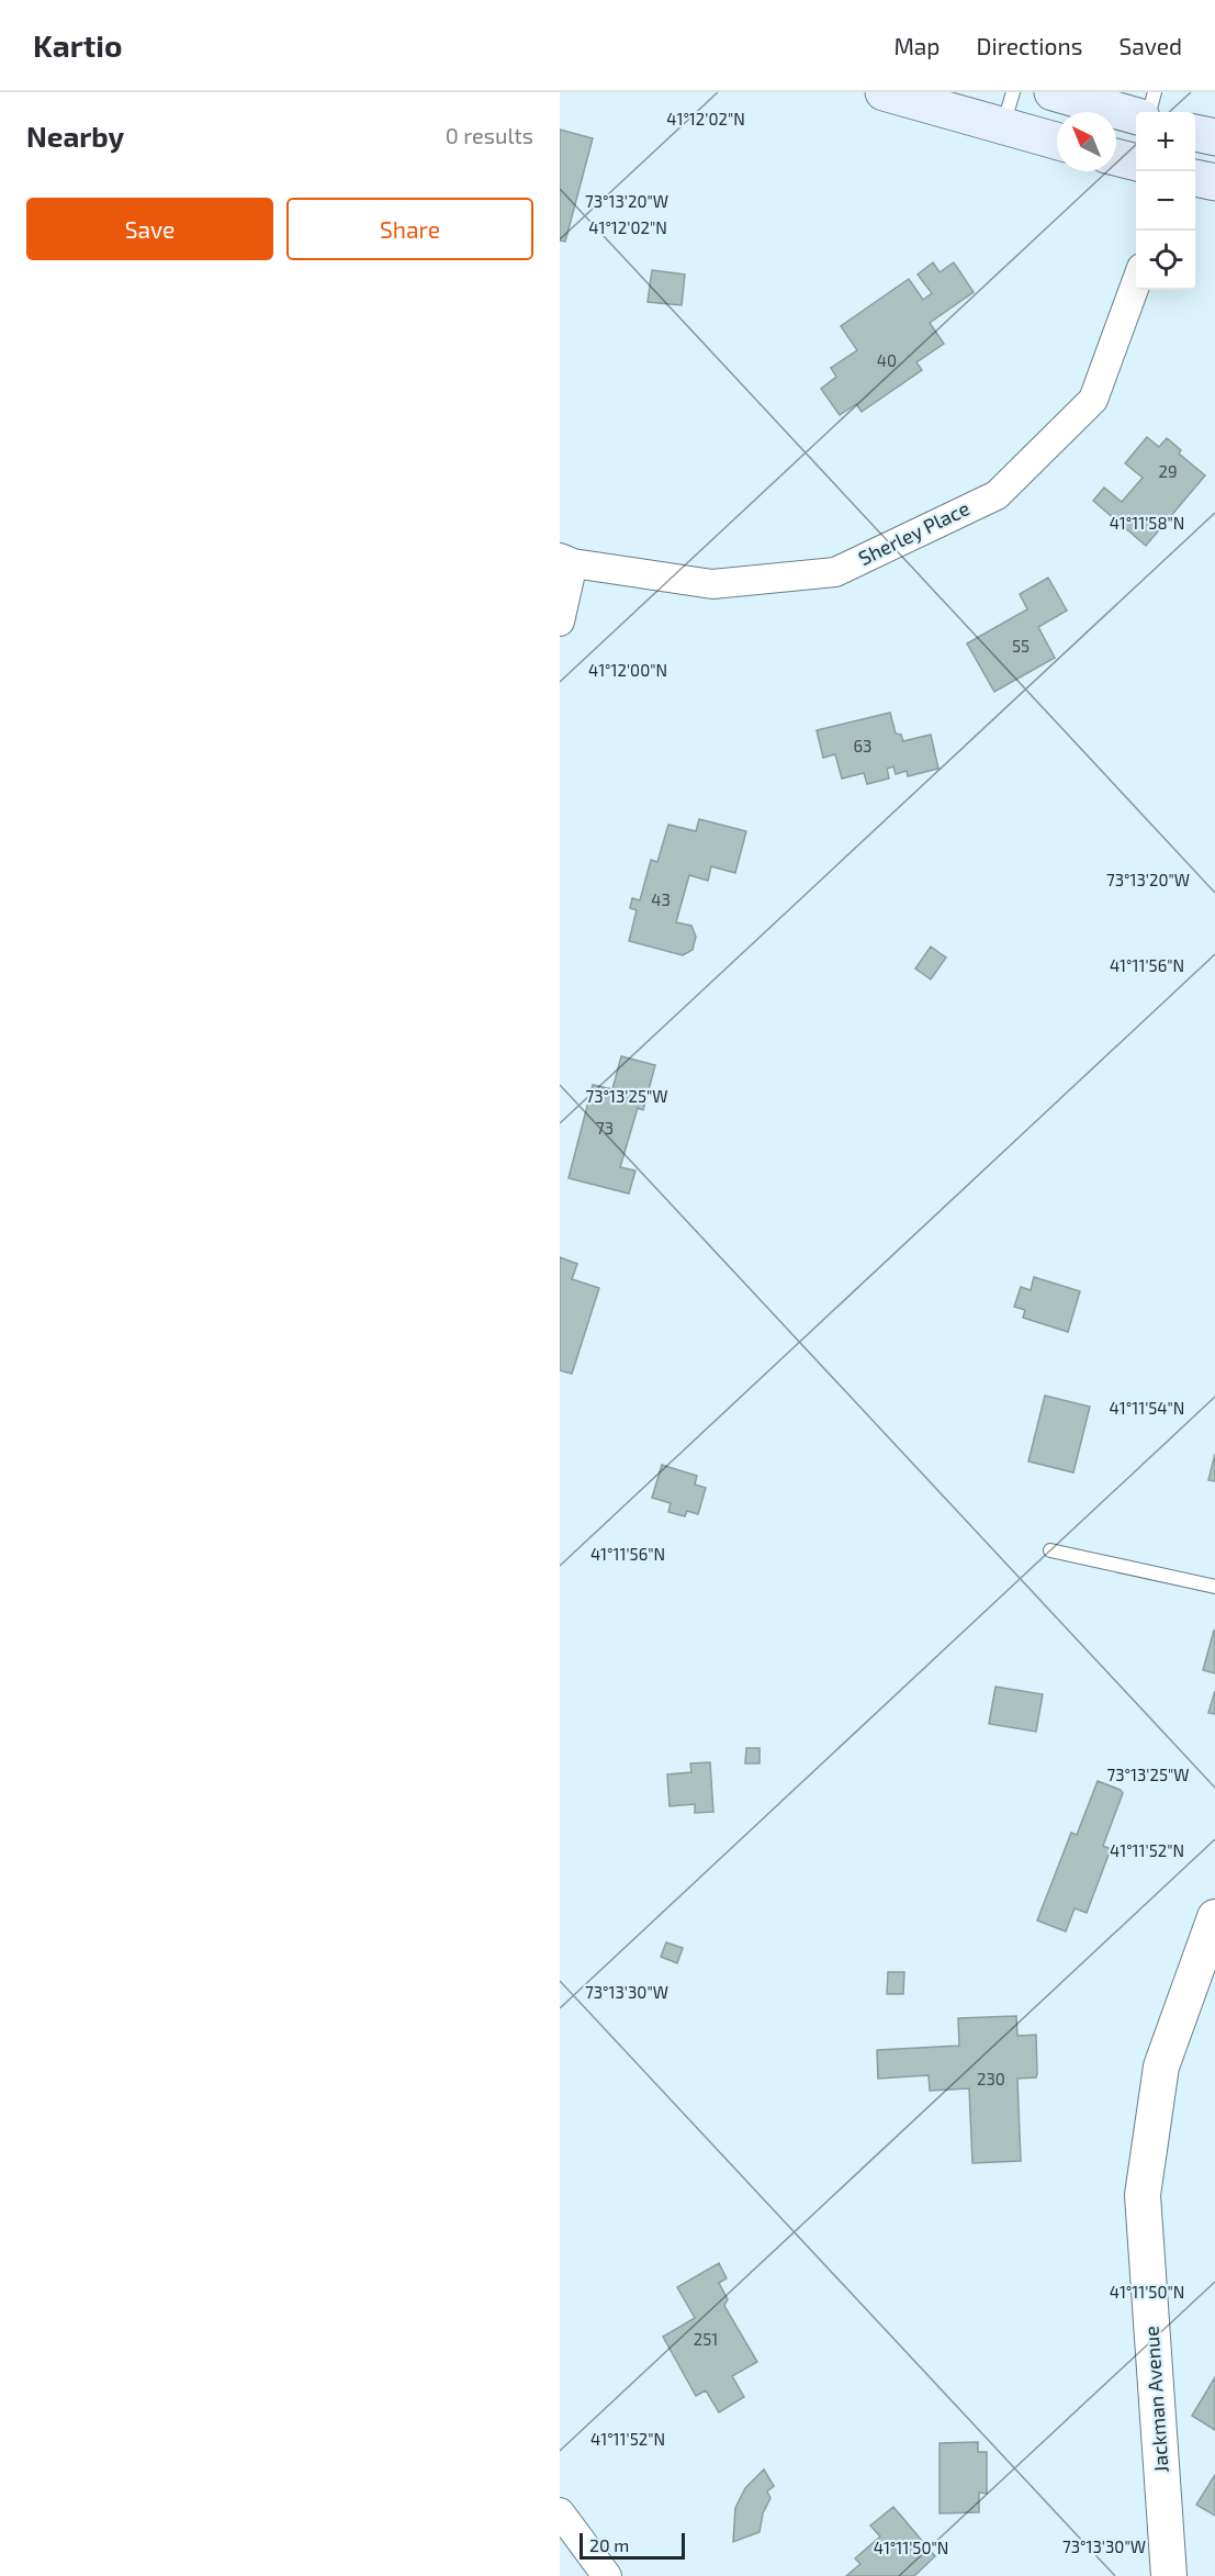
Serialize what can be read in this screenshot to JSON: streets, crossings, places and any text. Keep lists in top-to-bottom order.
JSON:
{
  "streets": {
    "street": ["Sherley Place", "Jackman Avenue"]
  },
  "house_numbers": [
    "40",
    "29",
    "55",
    "63",
    "43",
    "73",
    "230",
    "251"
  ],
  "scale_bar": "20 m",
  "north": "top left",
  "page": {
    "header": "Kartio",
    "nav": ["Map", "Directions", "Saved"],
    "heading": ["Nearby", "0 results"],
    "map_buttons": ["+", "−"],
    "buttons": ["Save", "Share"],
    "scale": "20 m"
  },
  "coordinates": [
    "41°12'02\"N",
    "73°13'20\"W",
    "41°11'58\"N",
    "41°12'00\"N",
    "41°11'56\"N",
    "73°13'25\"W",
    "41°11'54\"N",
    "41°11'52\"N",
    "73°13'30\"W",
    "41°11'50\"N"
  ]
}
